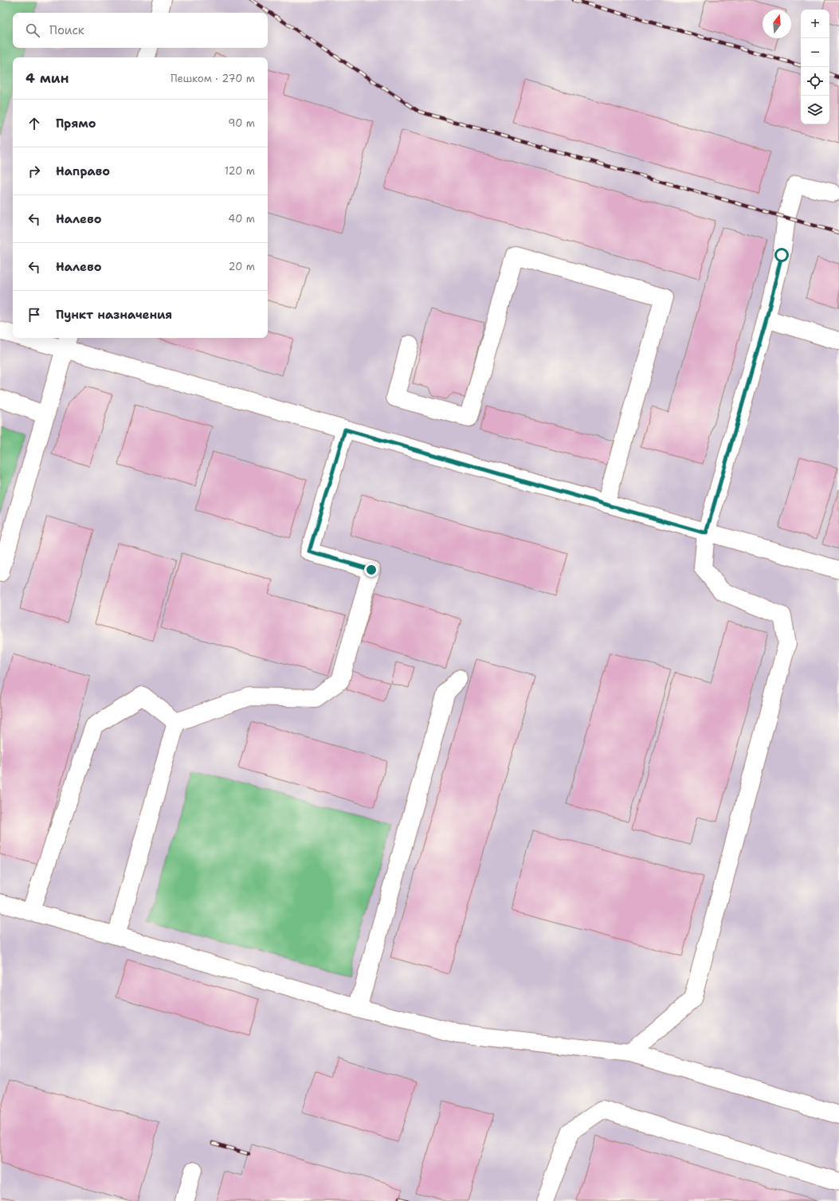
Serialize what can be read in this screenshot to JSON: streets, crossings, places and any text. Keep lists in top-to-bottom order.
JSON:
{
  "north": "top",
  "page": {
    "map_buttons": ["+", "−"],
    "search": "Поиск",
    "heading": ["4 мин", "Пешком · 270 m"],
    "list": [
      ["Прямо", "90 m"],
      ["Направо", "120 m"],
      ["Налево", "40 m"],
      ["Налево", "20 m"],
      "Пункт назначения"
    ]
  }
}
